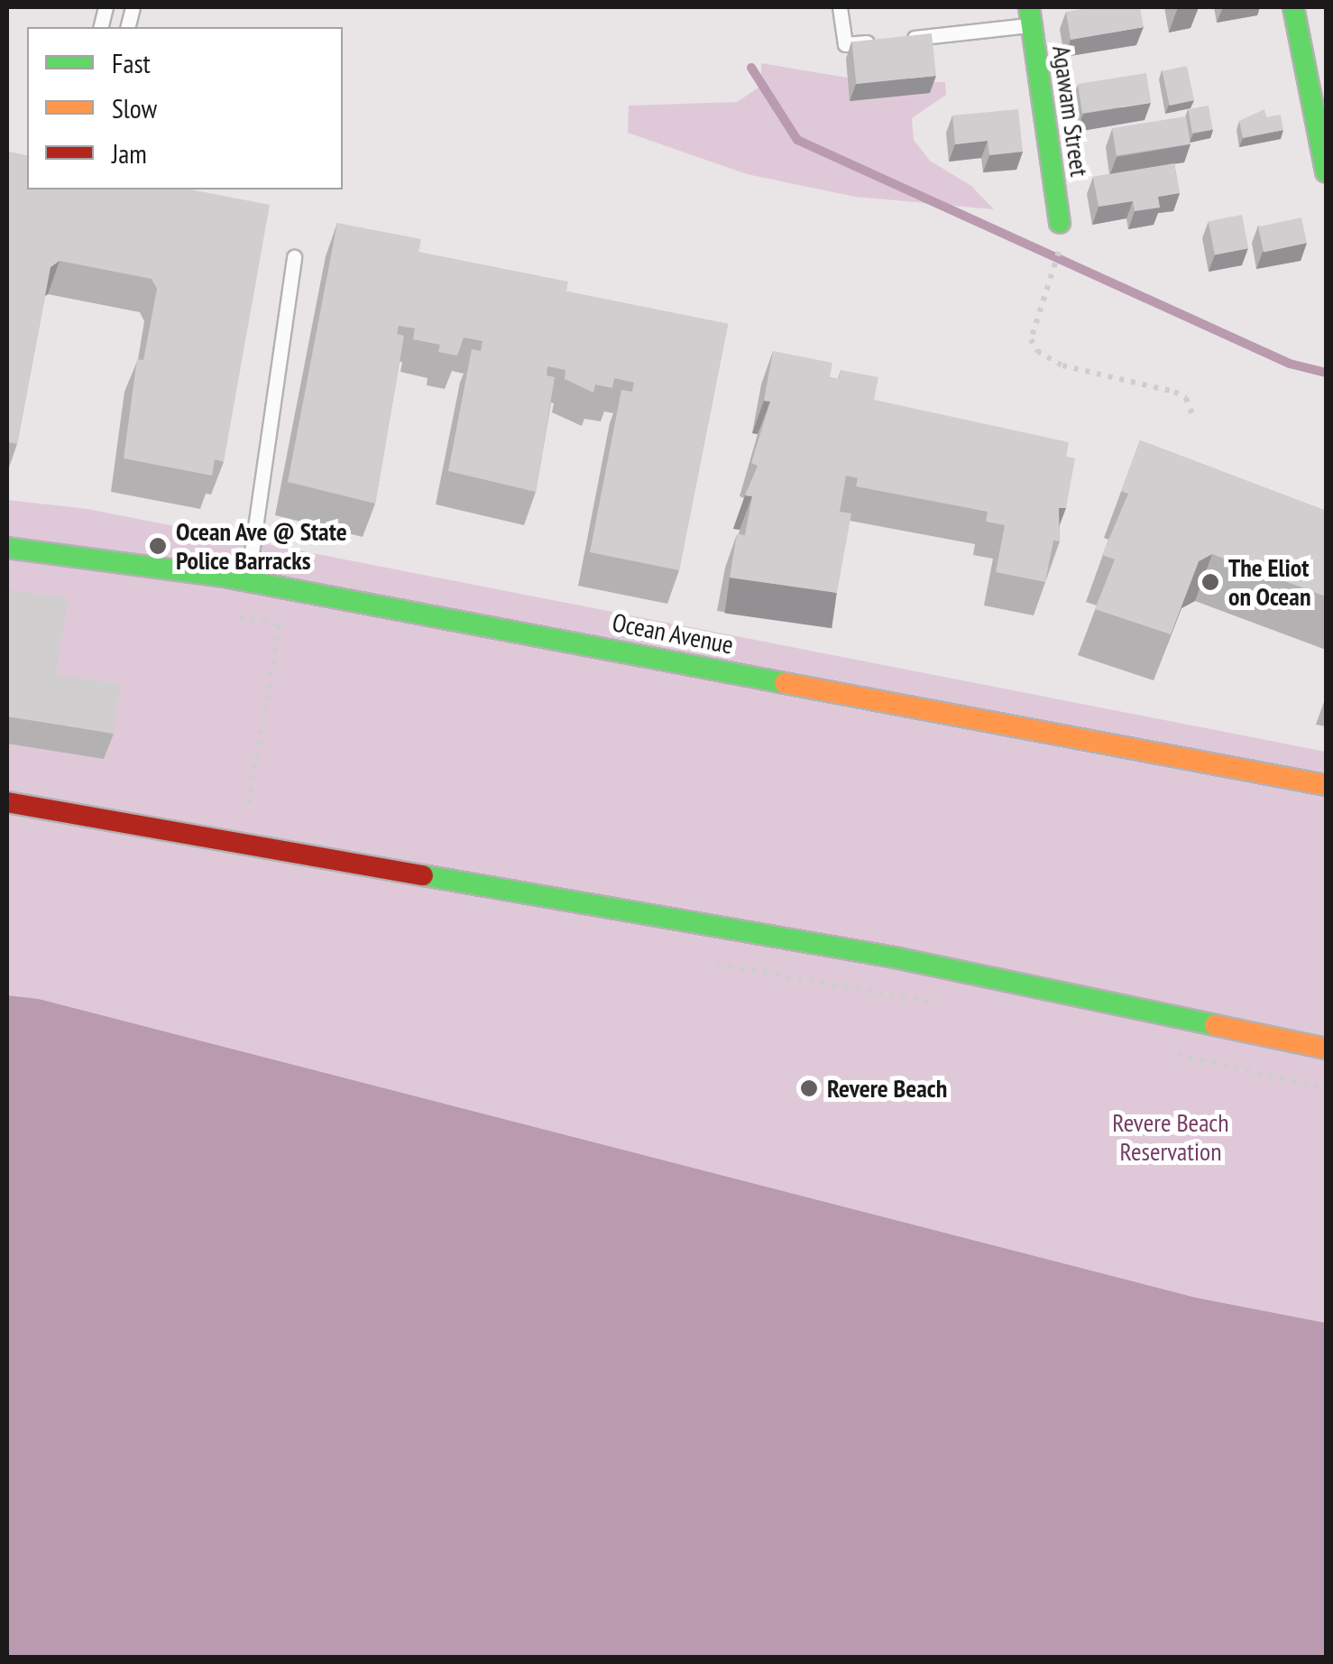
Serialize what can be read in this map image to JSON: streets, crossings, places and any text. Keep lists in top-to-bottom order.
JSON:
{
  "streets": {
    "main road": ["Agawam Street", "Ocean Avenue"]
  },
  "parks": ["Revere Beach Reservation"],
  "places": ["Ocean Ave @ State Police Barracks", "The Eliot on Ocean", "Revere Beach"],
  "legend": ["Fast", "Slow", "Jam"]
}
